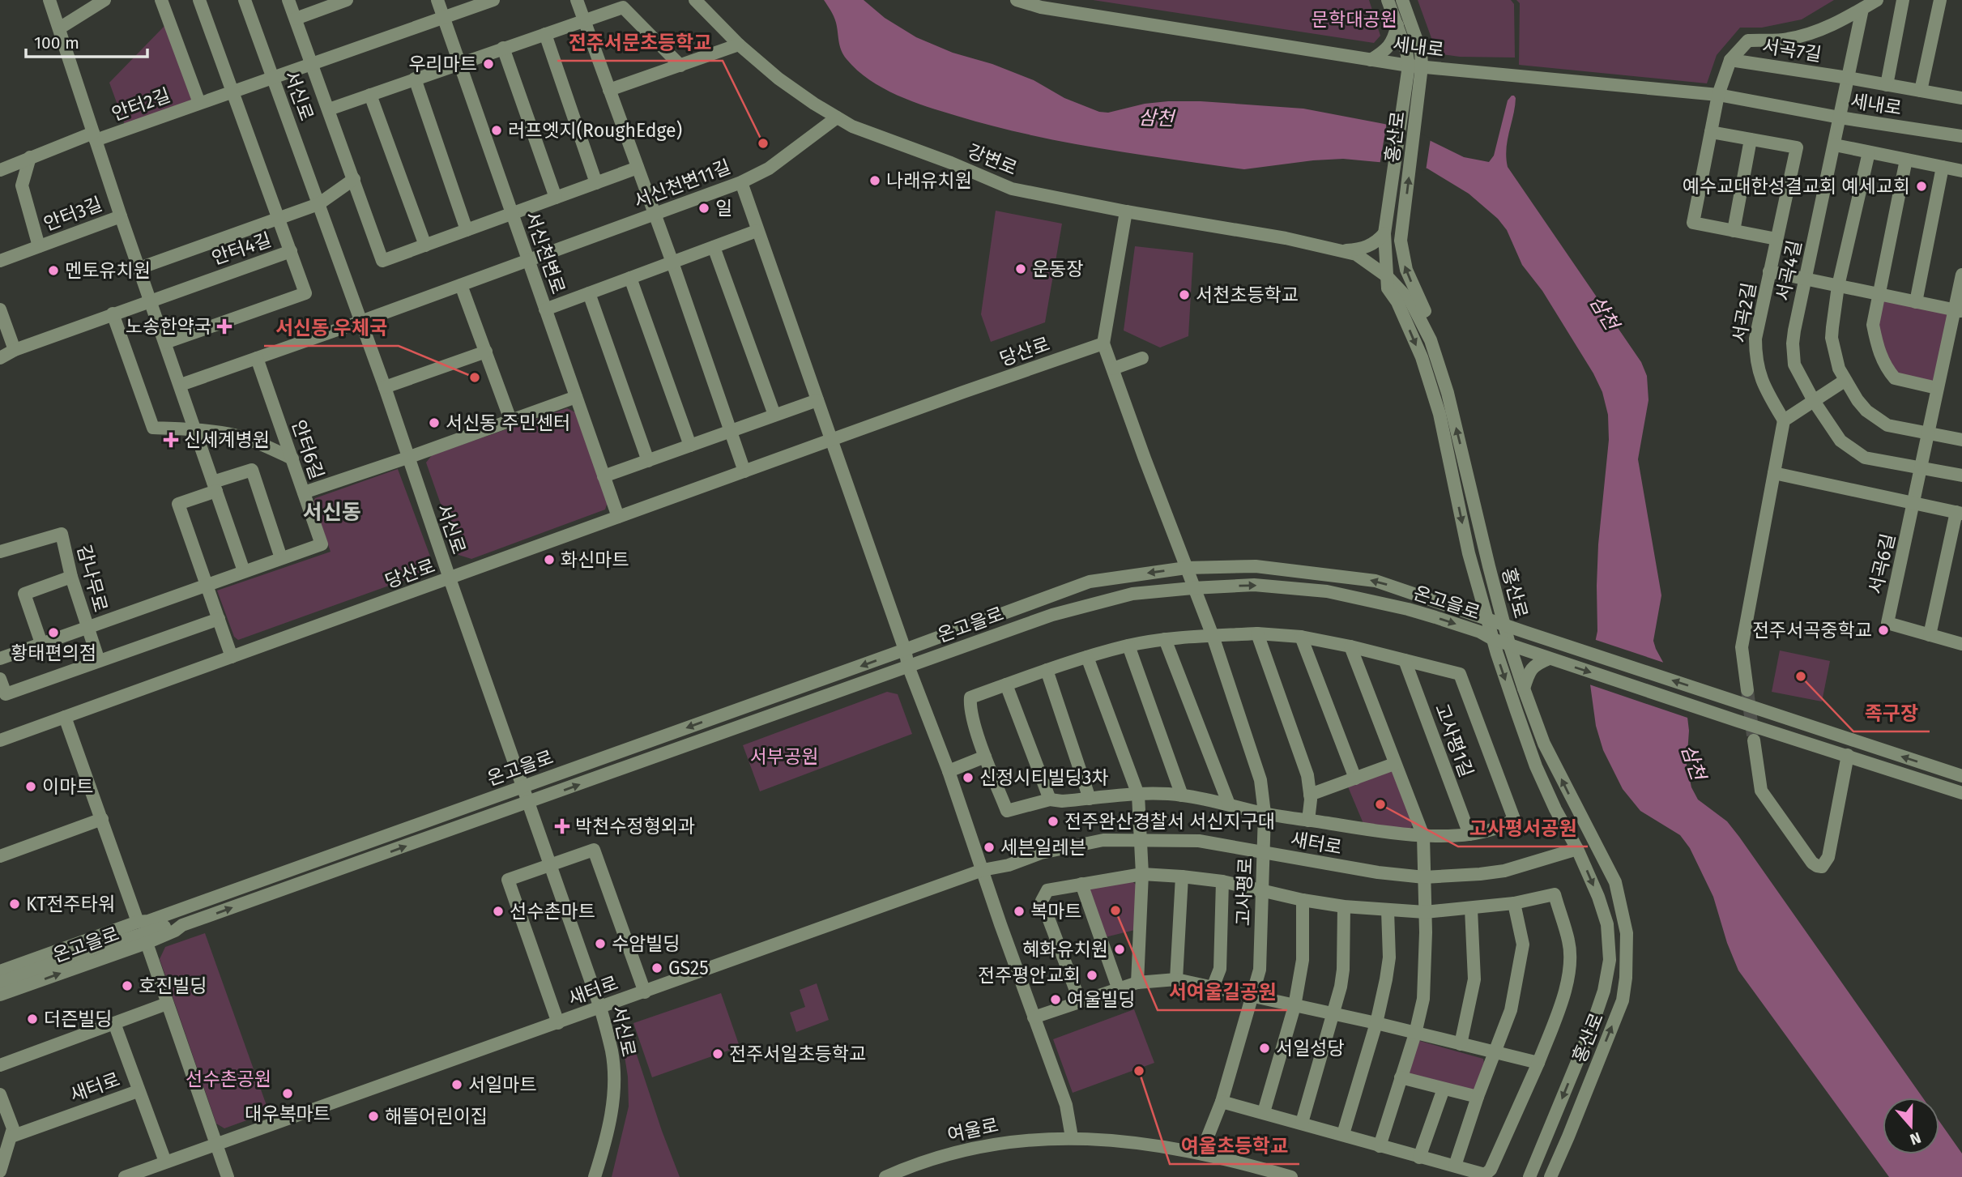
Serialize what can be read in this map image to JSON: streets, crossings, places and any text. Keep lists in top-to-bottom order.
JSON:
{
  "streets": {
    "street": [
      "세내로",
      "서곡7길",
      "서신로",
      "안터2길",
      "홍산로",
      "강변로",
      "서신천변11길",
      "안터3길",
      "안터4길",
      "서신천변로",
      "서곡4길",
      "서곡2길",
      "당산로",
      "안터6길",
      "서곡6길",
      "감나무로",
      "온고을로",
      "고사평1길",
      "새터로",
      "고사평로",
      "여울로"
    ]
  },
  "crossings": [
    ["세내로", "서곡7길"],
    ["세내로", "홍산로"],
    ["세내로", "서곡4길"],
    ["서신로", "안터2길"],
    ["서신로", "서신천변11길"],
    ["서신로", "당산로"],
    ["서신로", "온고을로"],
    ["서신로", "새터로"],
    ["안터2길", "안터3길"],
    ["안터2길", "서신천변로"],
    ["홍산로", "강변로"],
    ["홍산로", "온고을로"],
    ["홍산로", "새터로"],
    ["강변로", "서신천변11길"],
    ["서신천변11길", "서신천변로"],
    ["서신천변로", "당산로"],
    ["서곡4길", "서곡2길"],
    ["서곡4길", "서곡6길"],
    ["안터6길", "감나무로"],
    ["온고을로", "고사평로"],
    ["고사평1길", "고사평로"],
    ["새터로", "고사평로"],
    ["고사평로", "여울로"]
  ],
  "districts": ["서신동"],
  "water": ["삼천"],
  "parks": ["문학대공원", "서부공원", "선수촌공원"],
  "places": {
    "other": [
      "우리마트",
      "러프엣지(RoughEdge)",
      "전주서문초등학교",
      "나래유치원",
      "예수교대한성결교회 예세교회",
      "일",
      "운동장",
      "멘토유치원",
      "서천초등학교",
      "서신동 우체국",
      "서신동 주민센터",
      "화신마트",
      "전주서곡중학교",
      "황태편의점",
      "족구장",
      "신정시티빌딩3차",
      "이마트",
      "고사평서공원",
      "전주완산경찰서 서신지구대",
      "세븐일레븐",
      "KT전주타워",
      "서여울길공원",
      "선수촌마트",
      "복마트",
      "수암빌딩",
      "혜화유치원",
      "GS25",
      "전주평안교회",
      "호진빌딩",
      "여울빌딩",
      "더즌빌딩",
      "서일성당",
      "전주서일초등학교",
      "여울초등학교",
      "서일마트",
      "대우복마트",
      "해뜰어린이집"
    ],
    "health": ["노송한약국", "신세계병원", "박천수정형외과"]
  },
  "scale_bar": "100 m",
  "north": "bottom"
}
